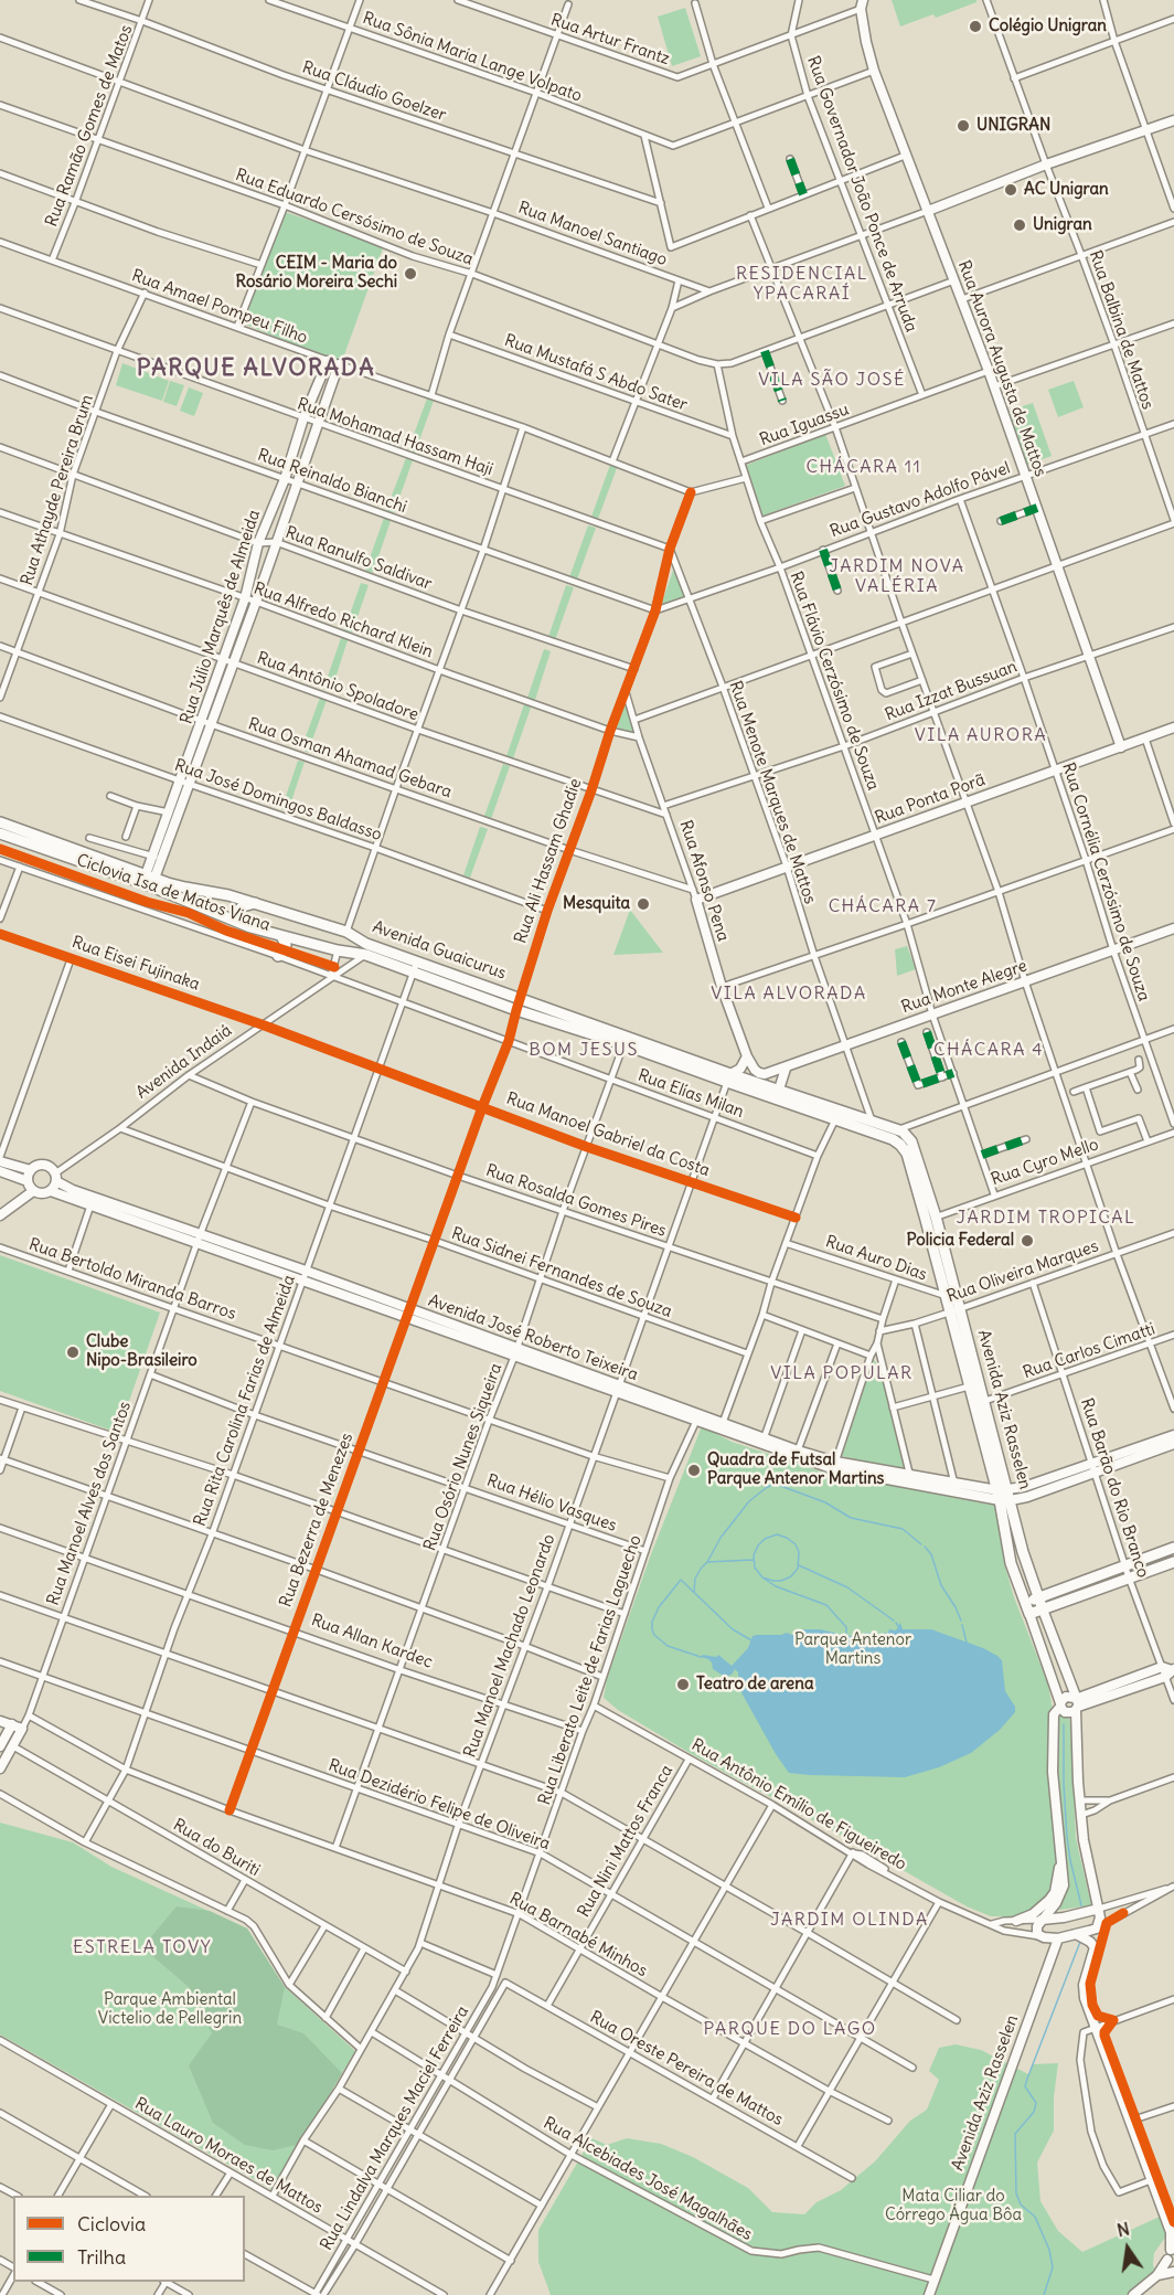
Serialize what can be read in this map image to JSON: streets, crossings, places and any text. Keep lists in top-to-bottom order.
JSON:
{
  "streets": {
    "main road": ["Avenida Guaicurus", "Avenida Aziz Rasselen"],
    "street": [
      "Rua Artur Frantz",
      "Rua Sônia Maria Lange Volpato",
      "Rua Cláudio Goelzer",
      "Rua Ramão Gomes de Matos",
      "Rua Governador João Ponce de Arruda",
      "Rua Eduardo Cersósimo de Souza",
      "Rua Manoel Santiago",
      "Rua Amael Pompeu Filho",
      "Rua Balbina de Mattos",
      "Rua Aurora Augusta de Mattos",
      "Rua Mustafá S Abdo Sater",
      "Rua Iguassu",
      "Rua Mohamad Hassam Haji",
      "Rua Reinaldo Bianchi",
      "Rua Athayde Pereira Brum",
      "Rua Gustavo Adolfo Pável",
      "Rua Ranulfo Saldivar",
      "Rua Júlio Marquês de Almeida",
      "Rua Alfredo Richard Klein",
      "Rua Flávio Cerzósimo de Souza",
      "Rua Antônio Spoladore",
      "Rua Izzat Bussuan",
      "Rua Osman Ahamad Gebara",
      "Rua Menote Marques de Mattos",
      "Rua Ponta Porã",
      "Rua José Domingos Baldasso",
      "Rua Ali Hassam Ghadie",
      "Rua Afonso Pena",
      "Rua Cornélia Cerzósimo de Souza",
      "Rua Eisei Fujinaka",
      "Rua Monte Alegre",
      "Avenida Indaiá",
      "Rua Elías Milan",
      "Rua Manoel Gabriel da Costa",
      "Rua Cyro Mello",
      "Rua Rosalda Gomes Pires",
      "Rua Auro Dias",
      "Rua Oliveira Marques",
      "Rua Sidnei Fernandes de Souza",
      "Rua Bertoldo Miranda Barros",
      "Avenida José Roberto Teixeira",
      "Rua Carlos Cimatti",
      "Rua Rita Carolina Farias de Almeida",
      "Rua Osório Nunes Siqueira",
      "Rua Barão do Rio Branco",
      "Rua Manoel Alves dos Santos",
      "Rua Hélio Vasques",
      "Rua Bezerra de Menezes",
      "Rua Allan Kardec",
      "Rua Manoel Machado Leonardo",
      "Rua Liberato Leite de Farias Laguecho",
      "Rua Dezidério Felipe de Oliveira",
      "Rua Antônio Emílio de Figueiredo",
      "Rua Nini Mattos Franca",
      "Rua do Buriti",
      "Rua Barnabé Minhos",
      "Rua Oreste Pereira de Mattos",
      "Rua Lindalva Marques Maciel Ferreira",
      "Rua Lauro Moraes de Mattos",
      "Rua Alcebiades José Magalhães"
    ],
    "cycle path": ["Ciclovia Isa de Matos Viana"]
  },
  "crossings": [
    ["Rua Cláudio Goelzer", "Rua Ramão Gomes de Matos"],
    ["Rua Ramão Gomes de Matos", "Rua Eduardo Cersósimo de Souza"],
    ["Rua Ramão Gomes de Matos", "Rua Manoel Santiago"],
    ["Rua Ramão Gomes de Matos", "Rua Amael Pompeu Filho"],
    ["Rua Governador João Ponce de Arruda", "Rua Iguassu"],
    ["Rua Eduardo Cersósimo de Souza", "Rua Flávio Cerzósimo de Souza"],
    ["Rua Amael Pompeu Filho", "Rua Athayde Pereira Brum"],
    ["Rua Amael Pompeu Filho", "Rua Júlio Marquês de Almeida"],
    ["Rua Amael Pompeu Filho", "Rua Ali Hassam Ghadie"],
    ["Rua Balbina de Mattos", "Rua Gustavo Adolfo Pável"],
    ["Rua Aurora Augusta de Mattos", "Rua Iguassu"],
    ["Rua Aurora Augusta de Mattos", "Rua Gustavo Adolfo Pável"],
    ["Rua Aurora Augusta de Mattos", "Rua Izzat Bussuan"],
    ["Rua Aurora Augusta de Mattos", "Rua Ponta Porã"],
    ["Rua Mustafá S Abdo Sater", "Rua Flávio Cerzósimo de Souza"],
    ["Rua Iguassu", "Rua Flávio Cerzósimo de Souza"],
    ["Rua Mohamad Hassam Haji", "Rua Athayde Pereira Brum"],
    ["Rua Mohamad Hassam Haji", "Rua Júlio Marquês de Almeida"],
    ["Rua Mohamad Hassam Haji", "Rua Menote Marques de Mattos"],
    ["Rua Mohamad Hassam Haji", "Rua Ali Hassam Ghadie"],
    ["Rua Reinaldo Bianchi", "Rua Athayde Pereira Brum"],
    ["Rua Reinaldo Bianchi", "Rua Gustavo Adolfo Pável"],
    ["Rua Reinaldo Bianchi", "Rua Júlio Marquês de Almeida"],
    ["Rua Reinaldo Bianchi", "Rua Ali Hassam Ghadie"],
    ["Rua Athayde Pereira Brum", "Rua Ranulfo Saldivar"],
    ["Rua Athayde Pereira Brum", "Rua Alfredo Richard Klein"],
    ["Rua Athayde Pereira Brum", "Rua Antônio Spoladore"],
    ["Rua Athayde Pereira Brum", "Rua Osman Ahamad Gebara"],
    ["Rua Gustavo Adolfo Pável", "Rua Flávio Cerzósimo de Souza"],
    ["Rua Gustavo Adolfo Pável", "Rua Menote Marques de Mattos"],
    ["Rua Gustavo Adolfo Pável", "Rua Ali Hassam Ghadie"],
    ["Rua Gustavo Adolfo Pável", "Rua Cornélia Cerzósimo de Souza"],
    ["Rua Ranulfo Saldivar", "Rua Júlio Marquês de Almeida"],
    ["Rua Ranulfo Saldivar", "Rua Ali Hassam Ghadie"],
    ["Rua Júlio Marquês de Almeida", "Rua Alfredo Richard Klein"],
    ["Rua Júlio Marquês de Almeida", "Rua Antônio Spoladore"],
    ["Rua Júlio Marquês de Almeida", "Rua Osman Ahamad Gebara"],
    ["Rua Júlio Marquês de Almeida", "Rua José Domingos Baldasso"],
    ["Rua Júlio Marquês de Almeida", "Avenida Guaicurus"],
    ["Rua Alfredo Richard Klein", "Rua Ali Hassam Ghadie"],
    ["Rua Alfredo Richard Klein", "Rua Afonso Pena"],
    ["Rua Flávio Cerzósimo de Souza", "Rua Izzat Bussuan"],
    ["Rua Flávio Cerzósimo de Souza", "Rua Ponta Porã"],
    ["Rua Flávio Cerzósimo de Souza", "Rua Monte Alegre"],
    ["Rua Flávio Cerzósimo de Souza", "Rua Cyro Mello"],
    ["Rua Antônio Spoladore", "Rua Ali Hassam Ghadie"],
    ["Rua Antônio Spoladore", "Rua Afonso Pena"],
    ["Rua Izzat Bussuan", "Rua Menote Marques de Mattos"],
    ["Rua Izzat Bussuan", "Rua Afonso Pena"],
    ["Rua Izzat Bussuan", "Rua Cornélia Cerzósimo de Souza"],
    ["Rua Osman Ahamad Gebara", "Rua Ponta Porã"],
    ["Rua Osman Ahamad Gebara", "Rua Ali Hassam Ghadie"],
    ["Rua Osman Ahamad Gebara", "Rua Afonso Pena"],
    ["Rua Menote Marques de Mattos", "Rua Ponta Porã"],
    ["Rua Menote Marques de Mattos", "Rua Ali Hassam Ghadie"],
    ["Rua Menote Marques de Mattos", "Avenida Guaicurus"],
    ["Rua Menote Marques de Mattos", "Rua Monte Alegre"],
    ["Rua Ponta Porã", "Rua Afonso Pena"],
    ["Rua Ponta Porã", "Rua Cornélia Cerzósimo de Souza"],
    ["Rua José Domingos Baldasso", "Rua Ali Hassam Ghadie"],
    ["Rua Ali Hassam Ghadie", "Rua Afonso Pena"],
    ["Rua Ali Hassam Ghadie", "Avenida Guaicurus"],
    ["Rua Ali Hassam Ghadie", "Rua Elías Milan"],
    ["Rua Ali Hassam Ghadie", "Rua Manoel Gabriel da Costa"],
    ["Rua Ali Hassam Ghadie", "Rua Rosalda Gomes Pires"],
    ["Rua Ali Hassam Ghadie", "Rua Sidnei Fernandes de Souza"],
    ["Rua Ali Hassam Ghadie", "Rua Bezerra de Menezes"],
    ["Rua Cornélia Cerzósimo de Souza", "Rua Monte Alegre"],
    ["Avenida Guaicurus", "Avenida Indaiá"],
    ["Avenida Guaicurus", "Rua Rita Carolina Farias de Almeida"],
    ["Avenida Guaicurus", "Avenida Aziz Rasselen"],
    ["Avenida Guaicurus", "Rua Osório Nunes Siqueira"],
    ["Avenida Guaicurus", "Rua Manoel Machado Leonardo"],
    ["Rua Eisei Fujinaka", "Avenida Indaiá"],
    ["Rua Eisei Fujinaka", "Rua Manoel Gabriel da Costa"],
    ["Avenida Indaiá", "Rua Elías Milan"],
    ["Avenida Indaiá", "Rua Manoel Gabriel da Costa"],
    ["Avenida Indaiá", "Rua Rosalda Gomes Pires"],
    ["Avenida Indaiá", "Rua Sidnei Fernandes de Souza"],
    ["Avenida Indaiá", "Avenida José Roberto Teixeira"],
    ["Rua Elías Milan", "Rua Rita Carolina Farias de Almeida"],
    ["Rua Elías Milan", "Rua Osório Nunes Siqueira"],
    ["Rua Elías Milan", "Rua Manoel Machado Leonardo"],
    ["Rua Manoel Gabriel da Costa", "Rua Rita Carolina Farias de Almeida"],
    ["Rua Manoel Gabriel da Costa", "Rua Osório Nunes Siqueira"],
    ["Rua Manoel Gabriel da Costa", "Rua Manoel Machado Leonardo"],
    ["Rua Cyro Mello", "Avenida Aziz Rasselen"],
    ["Rua Rosalda Gomes Pires", "Rua Rita Carolina Farias de Almeida"],
    ["Rua Rosalda Gomes Pires", "Rua Osório Nunes Siqueira"],
    ["Rua Rosalda Gomes Pires", "Rua Manoel Alves dos Santos"],
    ["Rua Rosalda Gomes Pires", "Rua Manoel Machado Leonardo"],
    ["Rua Auro Dias", "Avenida Aziz Rasselen"],
    ["Rua Oliveira Marques", "Avenida Aziz Rasselen"],
    ["Rua Oliveira Marques", "Rua Barão do Rio Branco"],
    ["Rua Sidnei Fernandes de Souza", "Rua Rita Carolina Farias de Almeida"],
    ["Rua Sidnei Fernandes de Souza", "Rua Osório Nunes Siqueira"],
    ["Rua Sidnei Fernandes de Souza", "Rua Manoel Alves dos Santos"],
    ["Rua Sidnei Fernandes de Souza", "Rua Bezerra de Menezes"],
    ["Rua Sidnei Fernandes de Souza", "Rua Manoel Machado Leonardo"],
    ["Rua Bertoldo Miranda Barros", "Rua Rita Carolina Farias de Almeida"],
    ["Rua Bertoldo Miranda Barros", "Rua Osório Nunes Siqueira"],
    ["Rua Bertoldo Miranda Barros", "Rua Manoel Alves dos Santos"],
    ["Rua Bertoldo Miranda Barros", "Rua Bezerra de Menezes"],
    ["Rua Bertoldo Miranda Barros", "Rua Manoel Machado Leonardo"],
    ["Rua Bertoldo Miranda Barros", "Rua Liberato Leite de Farias Laguecho"],
    ["Avenida José Roberto Teixeira", "Rua Rita Carolina Farias de Almeida"],
    ["Avenida José Roberto Teixeira", "Avenida Aziz Rasselen"],
    ["Avenida José Roberto Teixeira", "Rua Osório Nunes Siqueira"],
    ["Avenida José Roberto Teixeira", "Rua Manoel Alves dos Santos"],
    ["Avenida José Roberto Teixeira", "Rua Bezerra de Menezes"],
    ["Avenida José Roberto Teixeira", "Rua Manoel Machado Leonardo"],
    ["Avenida José Roberto Teixeira", "Rua Liberato Leite de Farias Laguecho"],
    ["Rua Carlos Cimatti", "Avenida Aziz Rasselen"],
    ["Rua Carlos Cimatti", "Rua Barão do Rio Branco"],
    ["Rua Rita Carolina Farias de Almeida", "Rua Hélio Vasques"],
    ["Rua Rita Carolina Farias de Almeida", "Rua Allan Kardec"],
    ["Rua Rita Carolina Farias de Almeida", "Rua Dezidério Felipe de Oliveira"],
    ["Rua Rita Carolina Farias de Almeida", "Rua do Buriti"],
    ["Rua Rita Carolina Farias de Almeida", "Rua Barnabé Minhos"],
    ["Avenida Aziz Rasselen", "Rua Antônio Emílio de Figueiredo"],
    ["Avenida Aziz Rasselen", "Rua Alcebiades José Magalhães"],
    ["Rua Osório Nunes Siqueira", "Rua Hélio Vasques"],
    ["Rua Osório Nunes Siqueira", "Rua Allan Kardec"],
    ["Rua Osório Nunes Siqueira", "Rua Dezidério Felipe de Oliveira"],
    ["Rua Osório Nunes Siqueira", "Rua Barnabé Minhos"],
    ["Rua Manoel Alves dos Santos", "Rua Hélio Vasques"],
    ["Rua Manoel Alves dos Santos", "Rua Allan Kardec"],
    ["Rua Manoel Alves dos Santos", "Rua Dezidério Felipe de Oliveira"],
    ["Rua Manoel Alves dos Santos", "Rua Barnabé Minhos"],
    ["Rua Hélio Vasques", "Rua Bezerra de Menezes"],
    ["Rua Hélio Vasques", "Rua Manoel Machado Leonardo"],
    ["Rua Hélio Vasques", "Rua Liberato Leite de Farias Laguecho"],
    ["Rua Bezerra de Menezes", "Rua Allan Kardec"],
    ["Rua Bezerra de Menezes", "Rua Dezidério Felipe de Oliveira"],
    ["Rua Bezerra de Menezes", "Rua Barnabé Minhos"],
    ["Rua Allan Kardec", "Rua Manoel Machado Leonardo"],
    ["Rua Allan Kardec", "Rua Liberato Leite de Farias Laguecho"],
    ["Rua Manoel Machado Leonardo", "Rua Dezidério Felipe de Oliveira"],
    ["Rua Manoel Machado Leonardo", "Rua do Buriti"],
    ["Rua Manoel Machado Leonardo", "Rua Barnabé Minhos"],
    ["Rua Manoel Machado Leonardo", "Rua Lauro Moraes de Mattos"],
    ["Rua Manoel Machado Leonardo", "Rua Alcebiades José Magalhães"],
    ["Rua Liberato Leite de Farias Laguecho", "Rua Dezidério Felipe de Oliveira"],
    ["Rua Liberato Leite de Farias Laguecho", "Rua Antônio Emílio de Figueiredo"],
    ["Rua Liberato Leite de Farias Laguecho", "Rua Barnabé Minhos"],
    ["Rua Liberato Leite de Farias Laguecho", "Rua Lindalva Marques Maciel Ferreira"],
    ["Rua Dezidério Felipe de Oliveira", "Rua Nini Mattos Franca"],
    ["Rua Antônio Emílio de Figueiredo", "Rua Nini Mattos Franca"],
    ["Rua Nini Mattos Franca", "Rua Barnabé Minhos"],
    ["Rua Nini Mattos Franca", "Rua Oreste Pereira de Mattos"],
    ["Rua Oreste Pereira de Mattos", "Rua Lindalva Marques Maciel Ferreira"],
    ["Rua Lindalva Marques Maciel Ferreira", "Rua Lauro Moraes de Mattos"],
    ["Rua Lindalva Marques Maciel Ferreira", "Rua Alcebiades José Magalhães"]
  ],
  "districts": [
    "RESIDENCIAL YPACARAÍ",
    "PARQUE ALVORADA",
    "VILA SÃO JOSÉ",
    "CHÁCARA 11",
    "JARDIM NOVA VALÉRIA",
    "VILA AURORA",
    "CHÁCARA 7",
    "VILA ALVORADA",
    "BOM JESUS",
    "CHÁCARA 4",
    "JARDIM TROPICAL",
    "VILA POPULAR",
    "JARDIM OLINDA",
    "ESTRELA TOVY",
    "PARQUE DO LAGO"
  ],
  "parks": ["Parque Antenor Martins", "Parque Ambiental Victelio de Pellegrin", "Mata Ciliar do Córrego Água Bôa"],
  "places": [
    "Colégio Unigran",
    "UNIGRAN",
    "AC Unigran",
    "Unigran",
    "CEIM - Maria do Rosário Moreira Sechi",
    "Mesquita",
    "Policia Federal",
    "Clube Nipo-Brasileiro",
    "Quadra de Futsal Parque Antenor Martins",
    "Teatro de arena"
  ],
  "legend": ["Ciclovia", "Trilha"],
  "north": "top"
}
